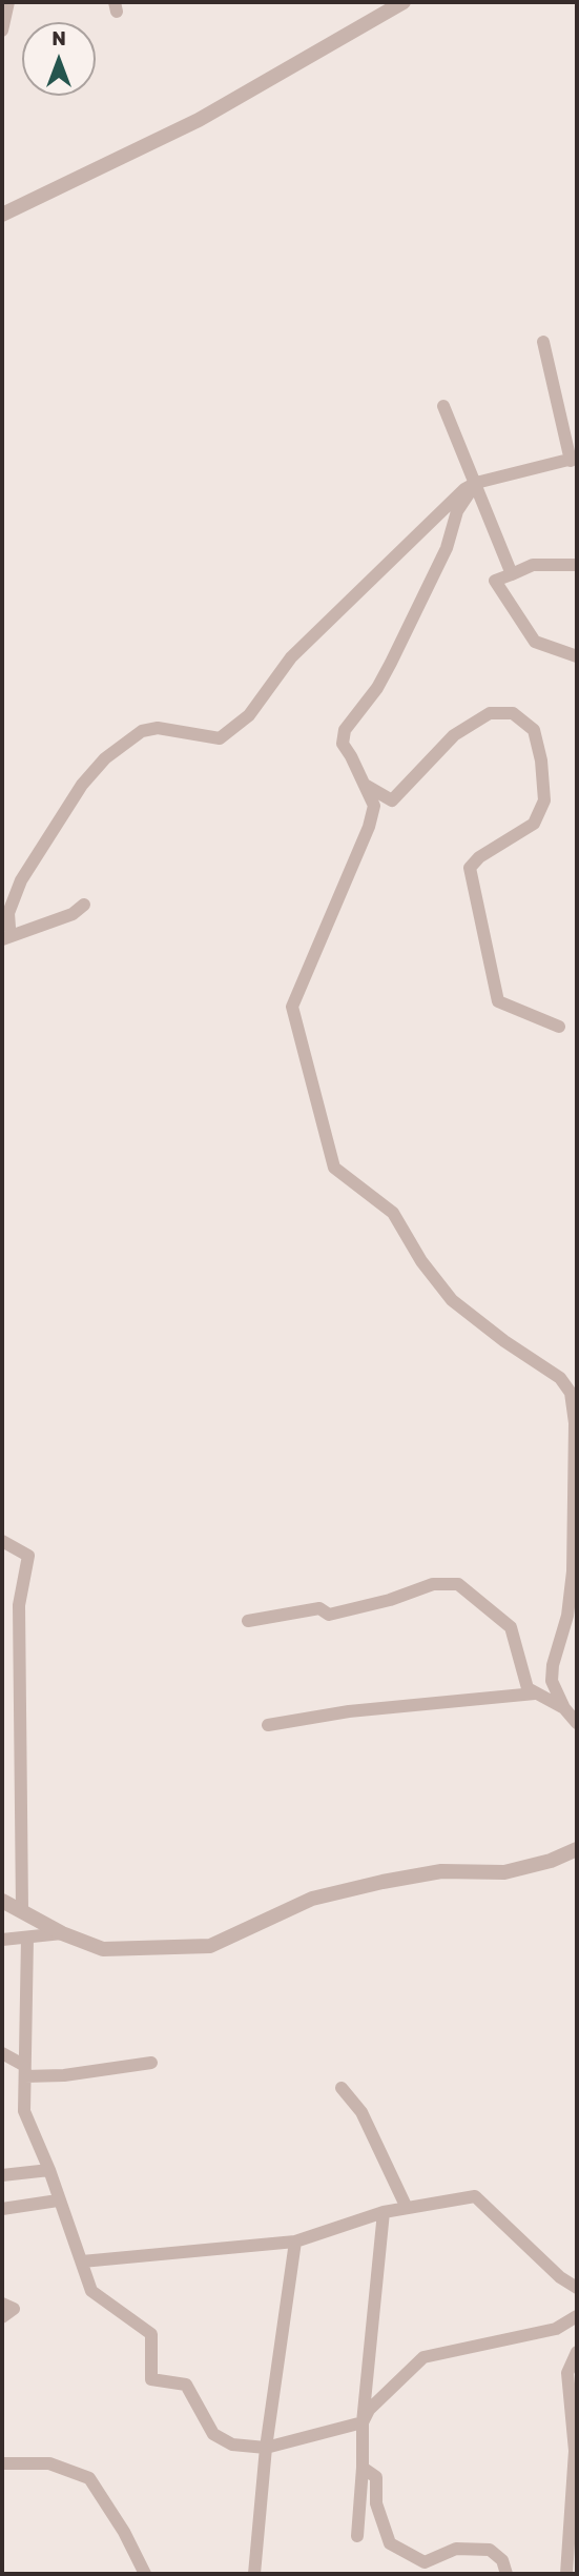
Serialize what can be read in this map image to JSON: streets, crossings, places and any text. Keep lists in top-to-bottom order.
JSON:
{
  "north": "top"
}
